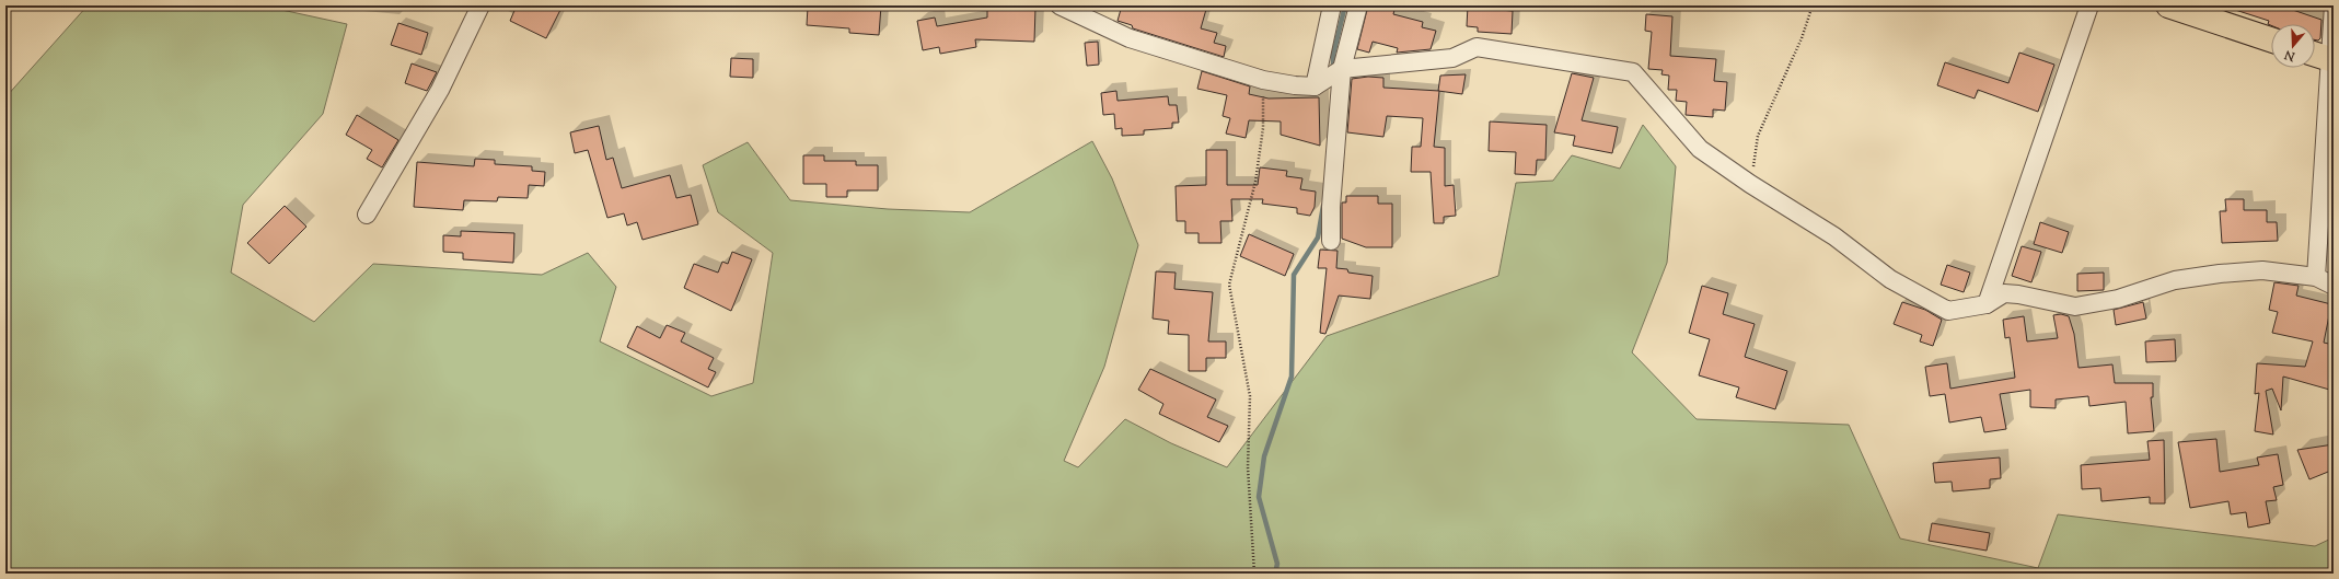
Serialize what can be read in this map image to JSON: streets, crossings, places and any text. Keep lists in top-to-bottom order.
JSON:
{
  "north": "bottom"
}
